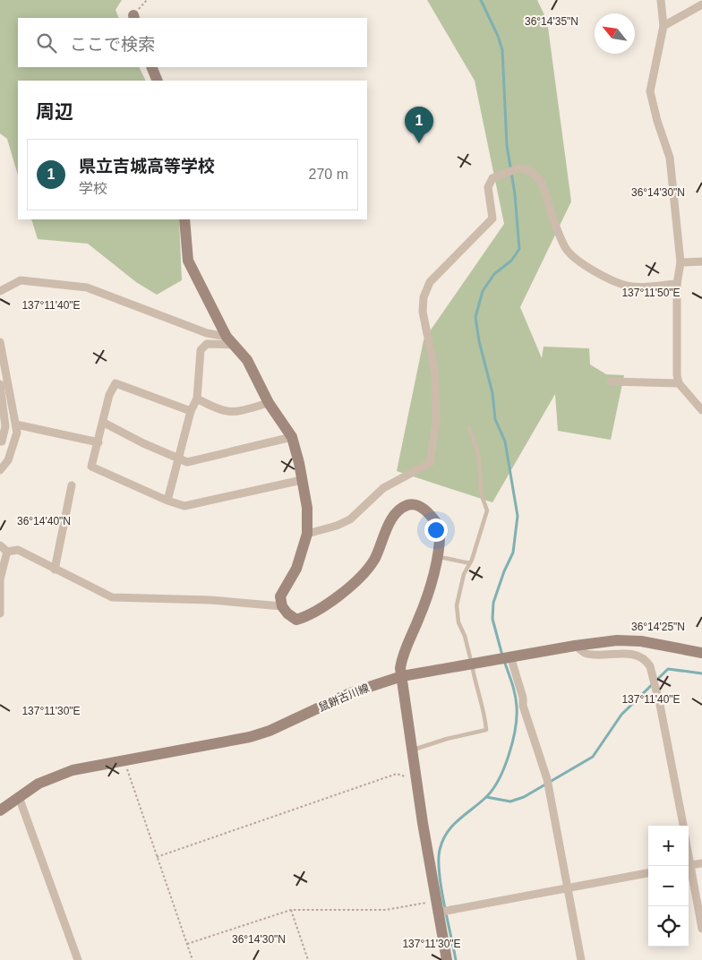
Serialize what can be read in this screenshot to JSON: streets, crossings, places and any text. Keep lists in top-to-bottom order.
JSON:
{
  "streets": {
    "street": ["鼠餅古川線"]
  },
  "north": "top left",
  "page": {
    "search": "ここで検索",
    "heading": "周辺",
    "pins": "1",
    "list": [
      {
        "mark": "1",
        "name": "県立吉城高等学校",
        "note": "学校",
        "value": "270 m"
      }
    ],
    "map_buttons": ["+", "−"]
  },
  "coordinates": [
    "36°14'35\"N",
    "36°14'30\"N",
    "137°11'50\"E",
    "137°11'40\"E",
    "36°14'40\"N",
    "36°14'25\"N",
    "137°11'30\"E"
  ]
}
